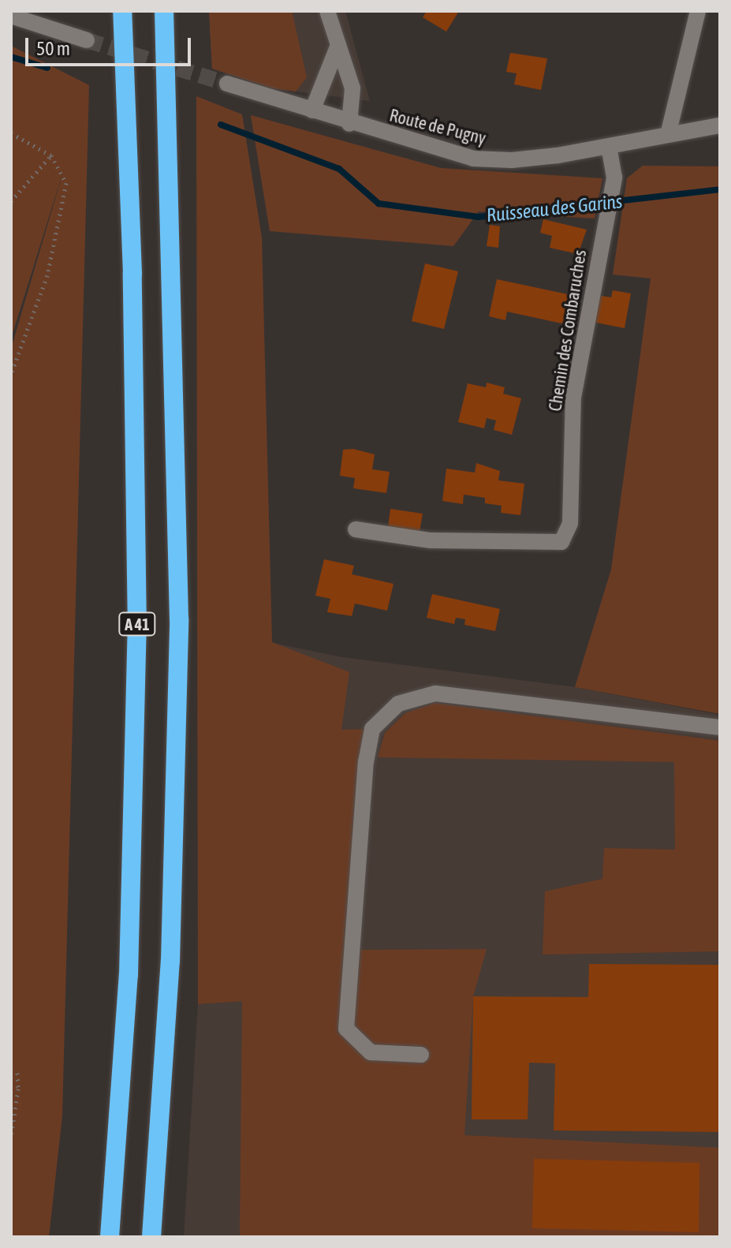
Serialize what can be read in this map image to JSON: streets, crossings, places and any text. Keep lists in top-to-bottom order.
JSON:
{
  "streets": {
    "highway": ["A 41"],
    "street": ["Route de Pugny", "Chemin des Combaruches"]
  },
  "crossings": [
    ["Route de Pugny", "Chemin des Combaruches"]
  ],
  "water": ["Ruisseau des Garins"],
  "scale_bar": "50 m"
}
